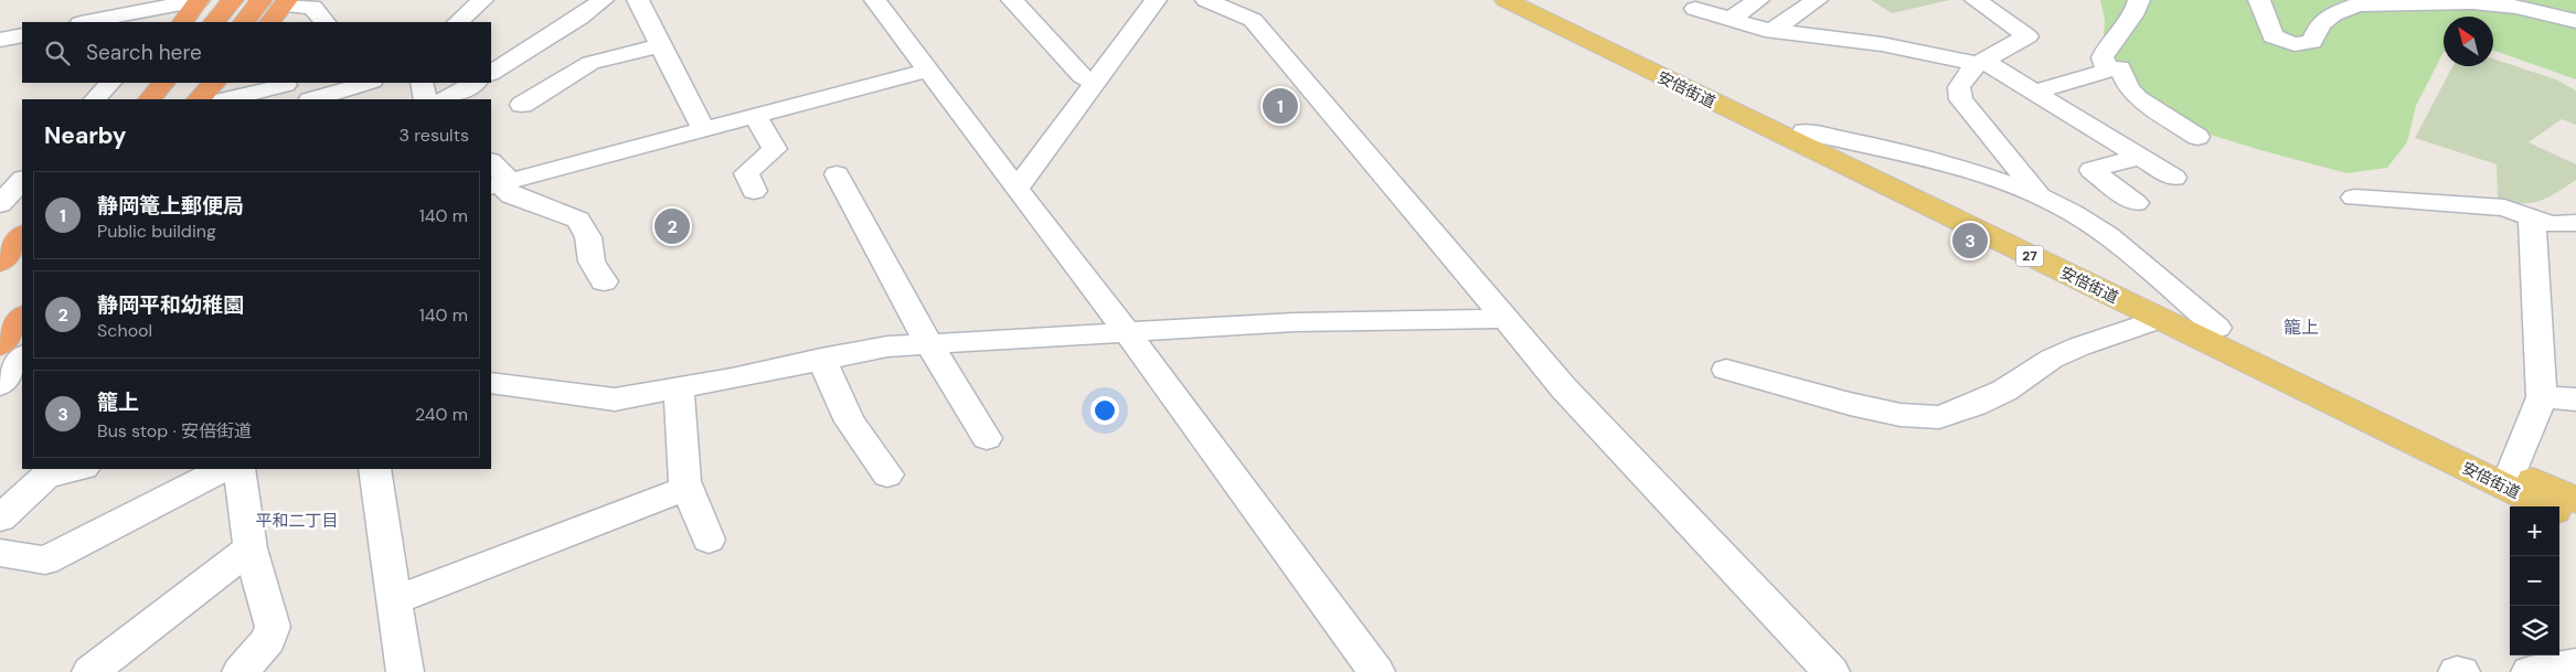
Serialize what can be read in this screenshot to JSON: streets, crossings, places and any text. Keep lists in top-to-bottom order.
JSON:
{
  "streets": {
    "main road": ["安倍街道", "27"]
  },
  "districts": ["籠上", "平和二丁目"],
  "north": "top left",
  "page": {
    "search": "Search here",
    "pins": ["1", "2", "3"],
    "heading": ["Nearby", "3 results"],
    "list": [
      {
        "mark": "1",
        "name": "静岡篭上郵便局",
        "note": "Public building",
        "value": "140 m"
      },
      {
        "mark": "2",
        "name": "静岡平和幼稚園",
        "note": "School",
        "value": "140 m"
      },
      {
        "mark": "3",
        "name": "籠上",
        "note": "Bus stop · 安倍街道",
        "value": "240 m"
      }
    ],
    "map_buttons": ["+", "−"]
  }
}
